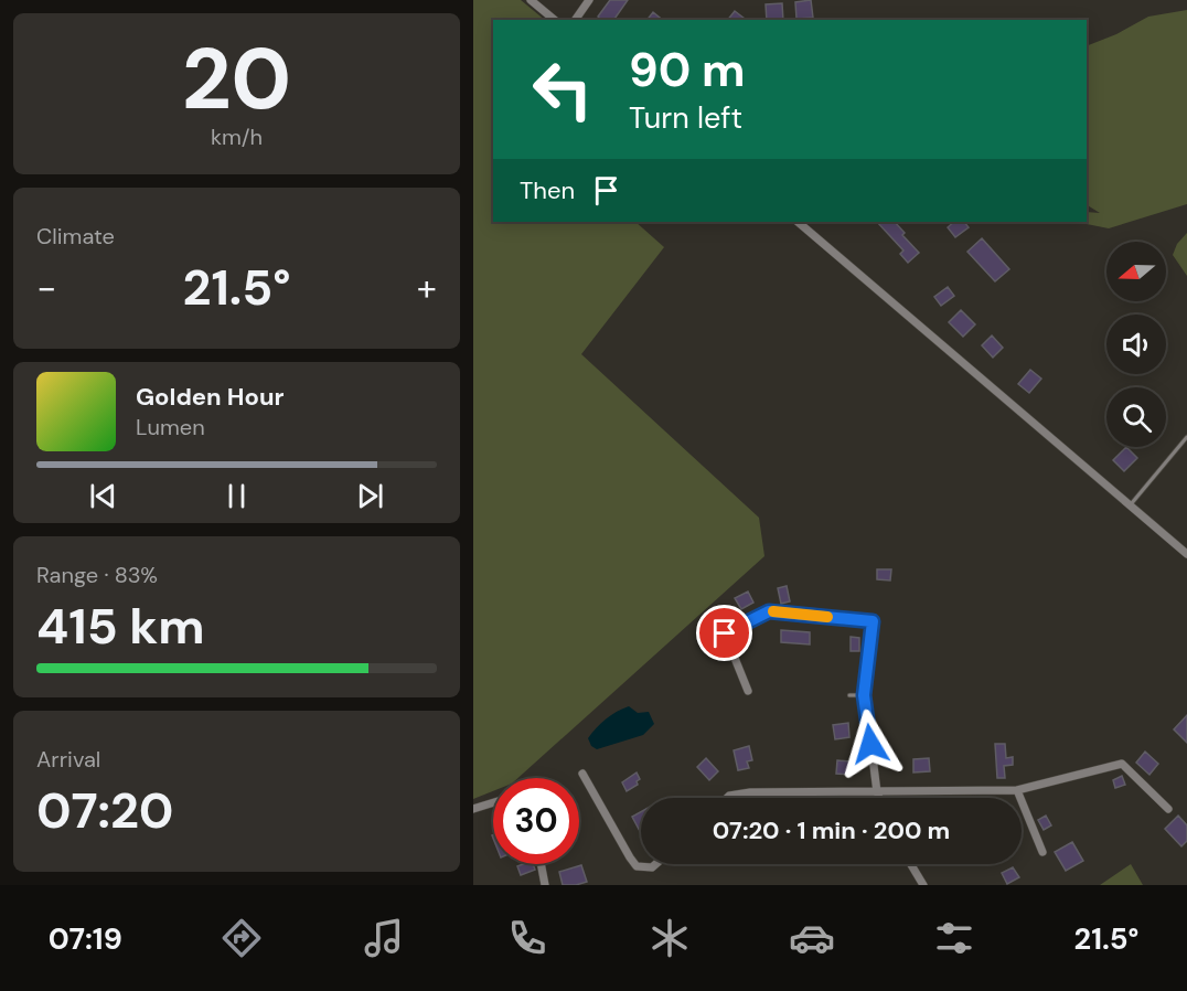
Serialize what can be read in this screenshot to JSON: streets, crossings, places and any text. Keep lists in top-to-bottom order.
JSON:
{
  "north": "left",
  "page": {
    "tile": [
      ["20", "km/h"],
      "Climate",
      ["Range · 83%", "415 km"],
      ["Arrival", "07:20"]
    ],
    "turn": ["90 m", "Turn left"],
    "then": "Then",
    "heat": ["−", "21.5°", "+"],
    "song": ["Golden Hour", "Lumen"],
    "limit": "30",
    "trip": "07:20 · 1 min · 200 m",
    "tabs": ["07:19", "21.5°"]
  }
}
